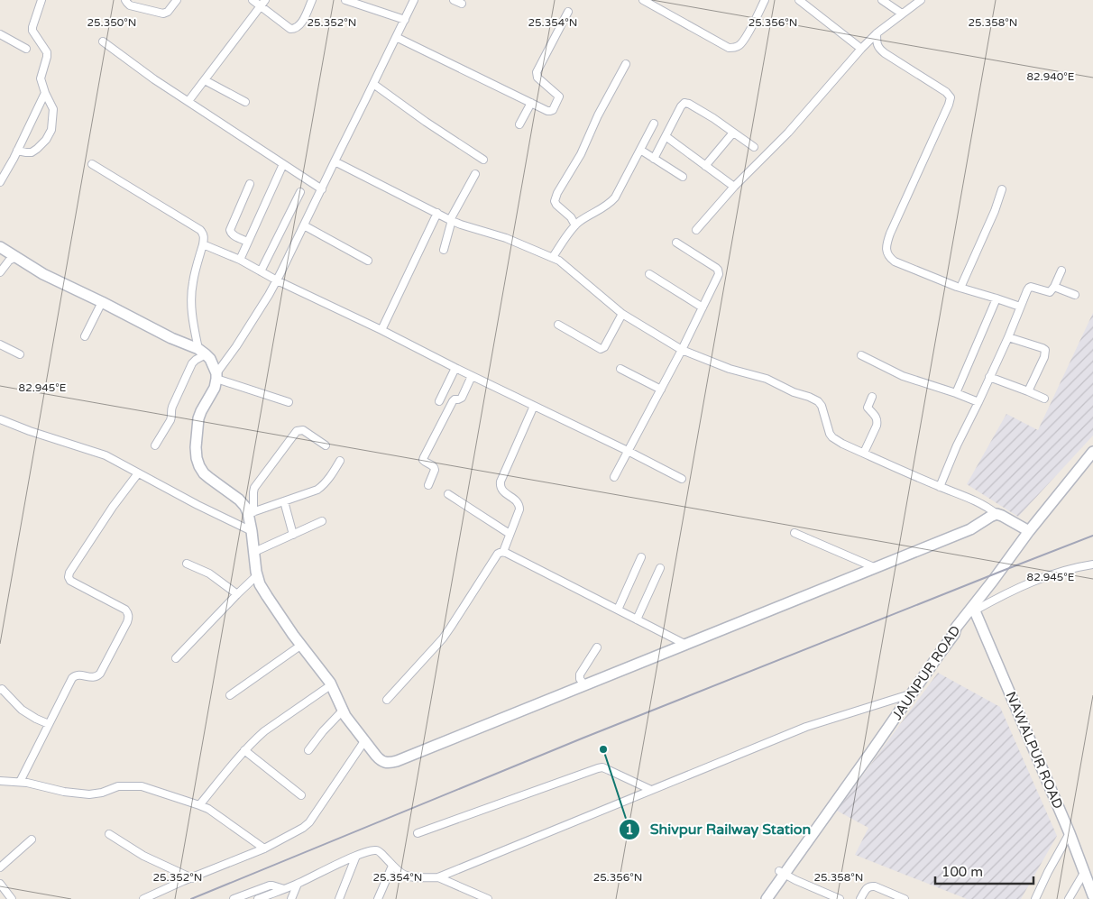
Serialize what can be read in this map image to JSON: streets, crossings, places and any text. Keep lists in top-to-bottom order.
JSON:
{
  "streets": {
    "street": ["JAUNPUR ROAD", "NAWALPUR ROAD"]
  },
  "crossings": [
    ["JAUNPUR ROAD", "NAWALPUR ROAD"]
  ],
  "places": ["Shivpur Railway Station"],
  "scale_bar": "100 m",
  "coordinates": [
    "25.350°N",
    "25.352°N",
    "25.354°N",
    "25.356°N",
    "25.358°N",
    "82.940°E",
    "82.945°E"
  ]
}
